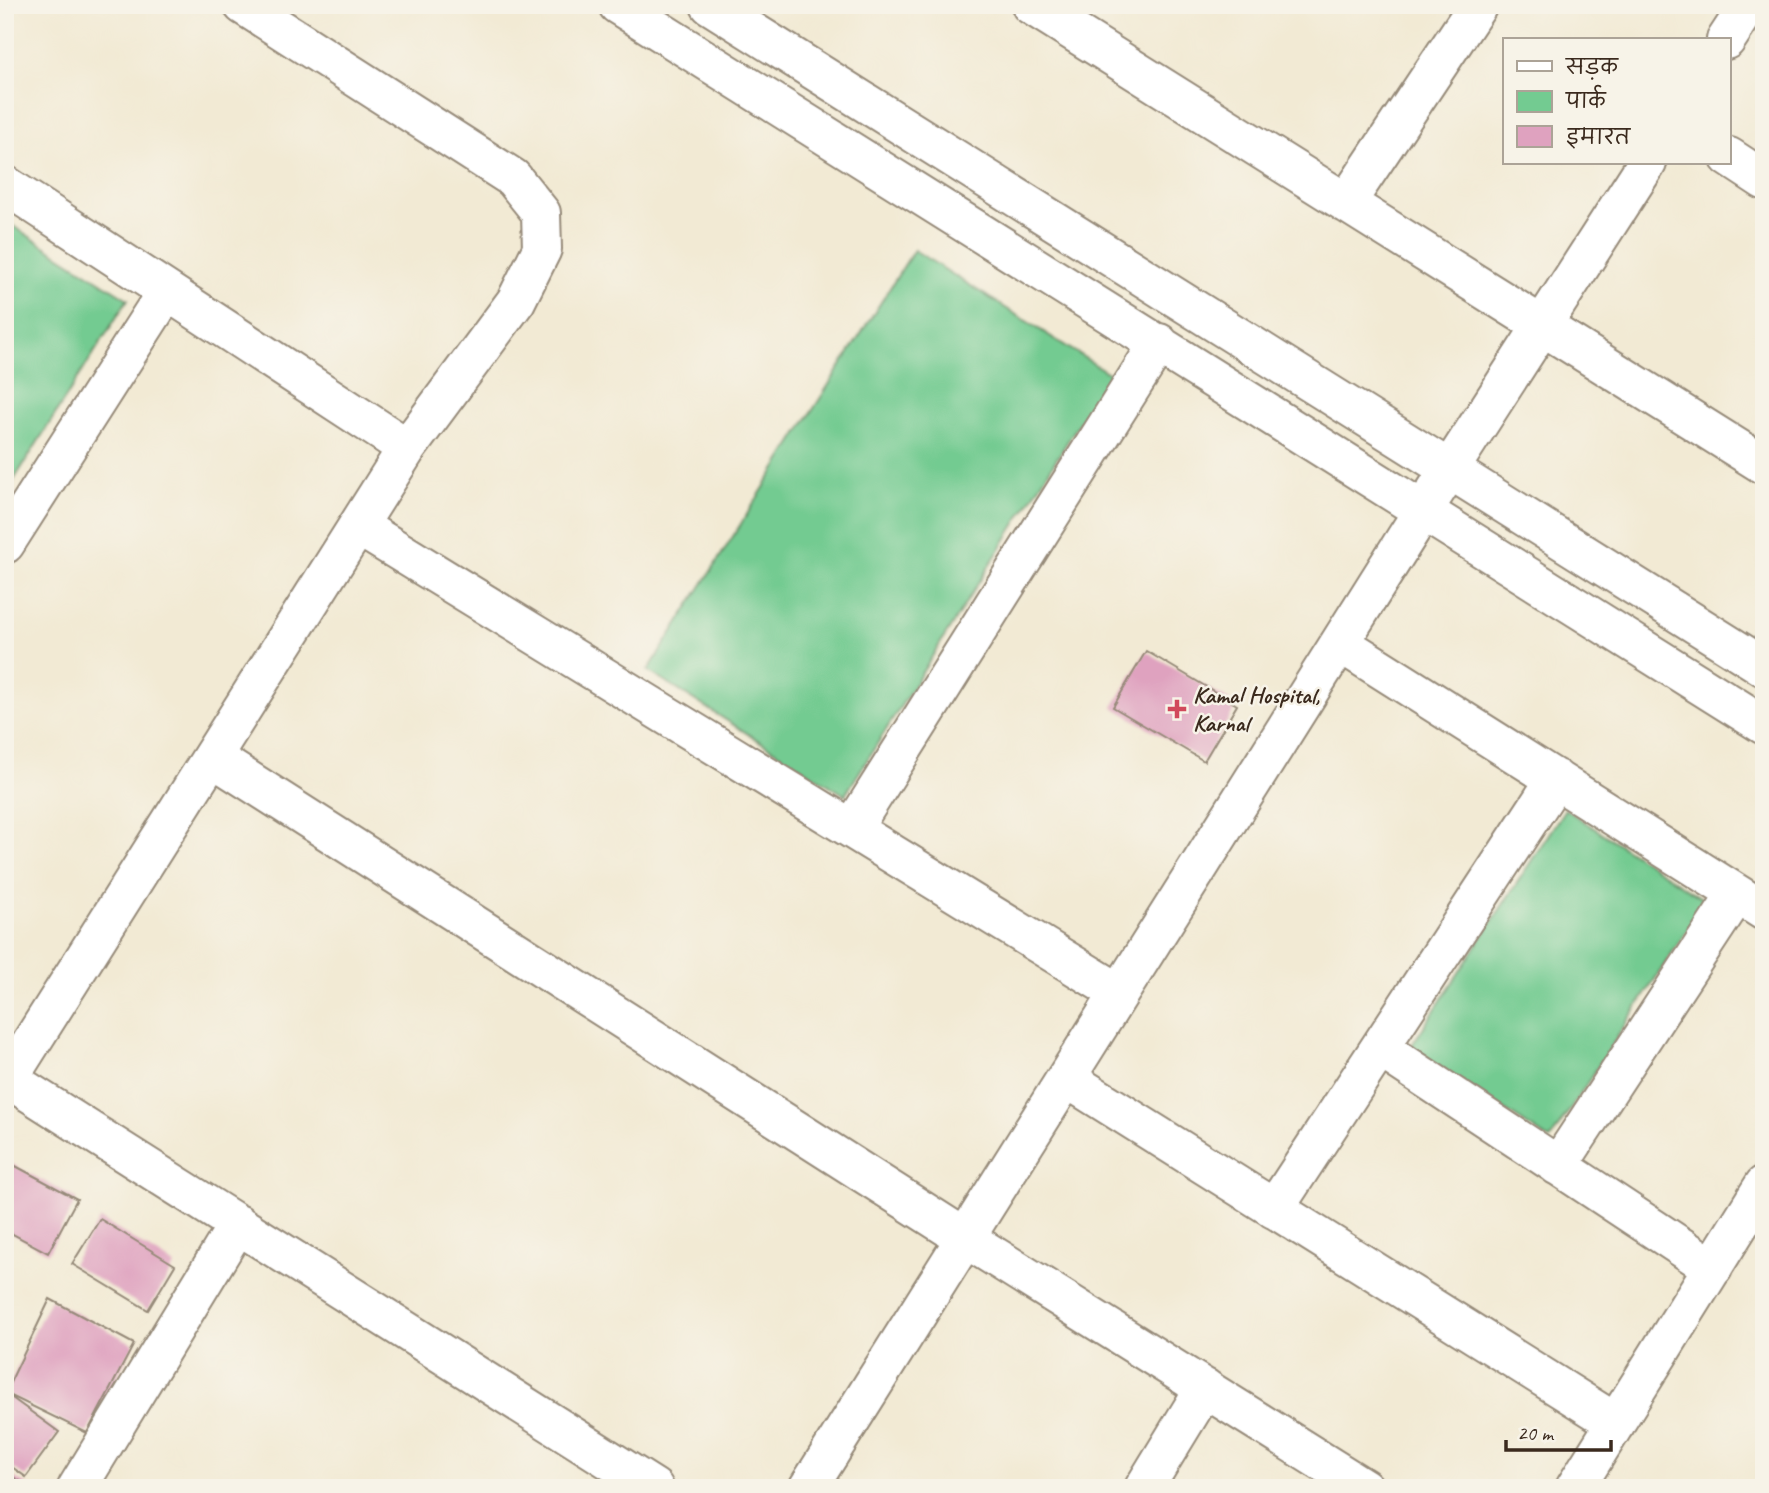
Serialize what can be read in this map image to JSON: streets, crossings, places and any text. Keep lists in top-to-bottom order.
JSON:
{
  "places": {
    "health": ["Kamal Hospital, Karnal"]
  },
  "legend": ["सड़क", "पार्क", "इमारत"],
  "scale_bar": "20 m"
}
